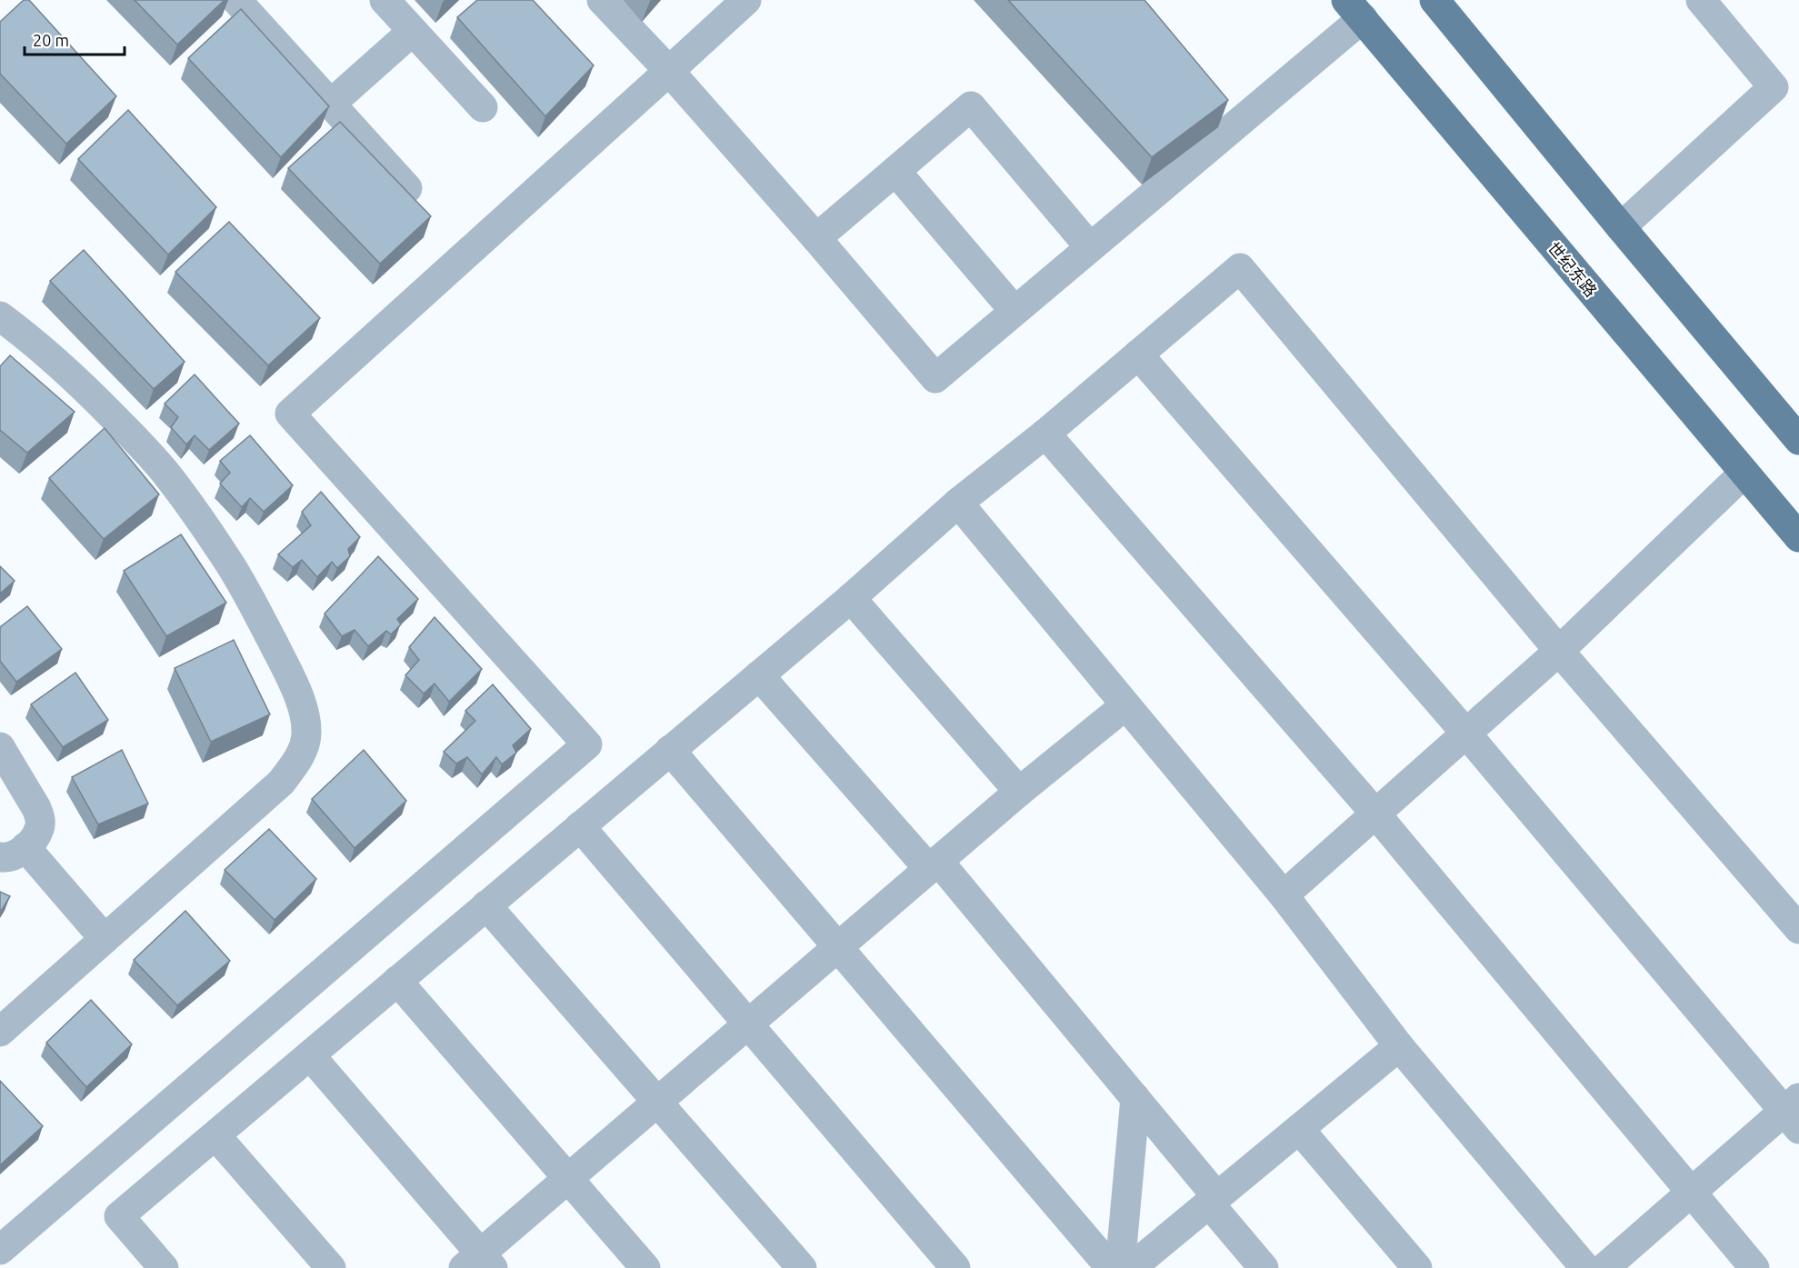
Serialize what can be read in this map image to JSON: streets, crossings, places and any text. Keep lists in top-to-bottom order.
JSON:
{
  "streets": {
    "main road": ["世纪东路"]
  },
  "scale_bar": "20 m"
}
